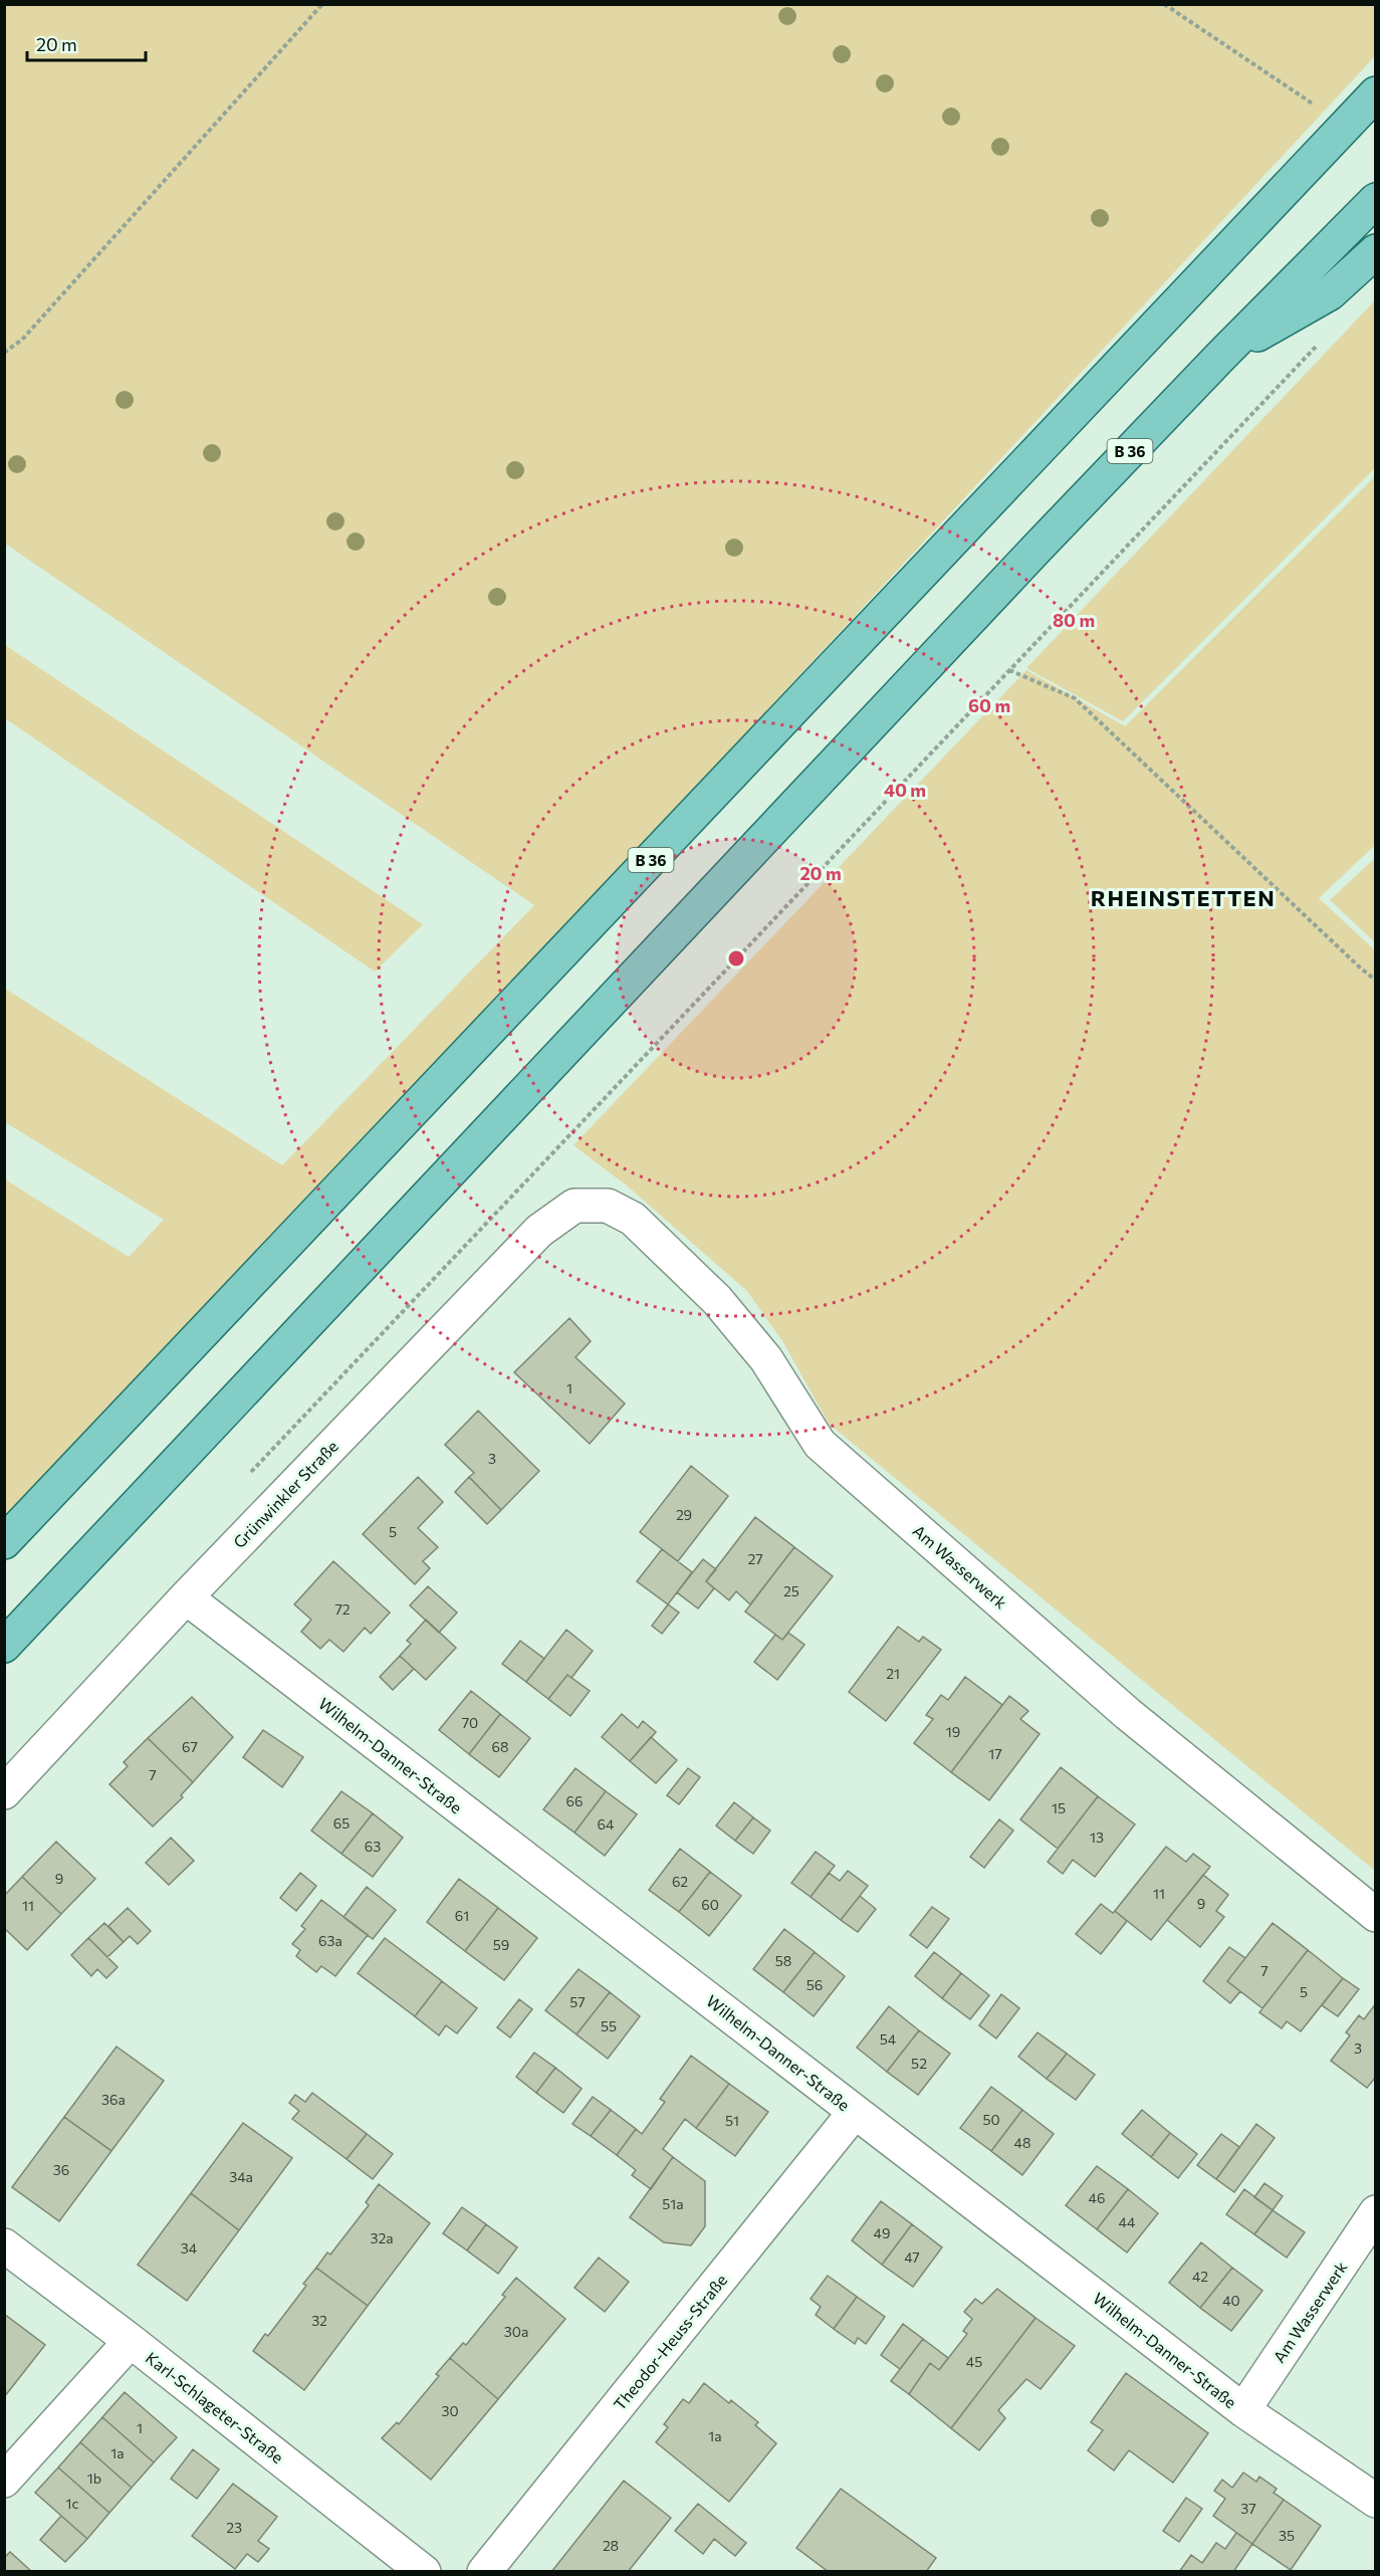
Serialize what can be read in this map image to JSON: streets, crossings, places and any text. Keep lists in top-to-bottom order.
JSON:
{
  "streets": {
    "main road": ["B 36"],
    "street": [
      "Grünwinkler Straße",
      "Am Wasserwerk",
      "Wilhelm-Danner-Straße",
      "Theodor-Heuss-Straße",
      "Karl-Schlageter-Straße"
    ]
  },
  "crossings": [
    ["Grünwinkler Straße", "Am Wasserwerk"],
    ["Grünwinkler Straße", "Wilhelm-Danner-Straße"],
    ["Am Wasserwerk", "Wilhelm-Danner-Straße"],
    ["Wilhelm-Danner-Straße", "Theodor-Heuss-Straße"]
  ],
  "districts": ["RHEINSTETTEN"],
  "house_numbers": [
    "1",
    "3",
    "29",
    "5",
    "27",
    "25",
    "72",
    "21",
    "70",
    "19",
    "67",
    "68",
    "17",
    "7",
    "66",
    "15",
    "65",
    "64",
    "13",
    "63",
    "9",
    "62",
    "11",
    "9",
    "60",
    "11",
    "61",
    "63a",
    "59",
    "58",
    "7",
    "56",
    "5",
    "57",
    "55",
    "54",
    "3",
    "52",
    "36a",
    "50",
    "51",
    "48",
    "36",
    "34a",
    "46",
    "51a",
    "44",
    "49",
    "32a",
    "34",
    "47",
    "42",
    "40",
    "32",
    "30a",
    "45",
    "30",
    "1",
    "1a",
    "1a",
    "1b",
    "1c",
    "37",
    "23",
    "35",
    "28"
  ],
  "scale_bar": "20 m",
  "rings": [
    "80 m",
    "60 m",
    "40 m",
    "20 m"
  ]
}
